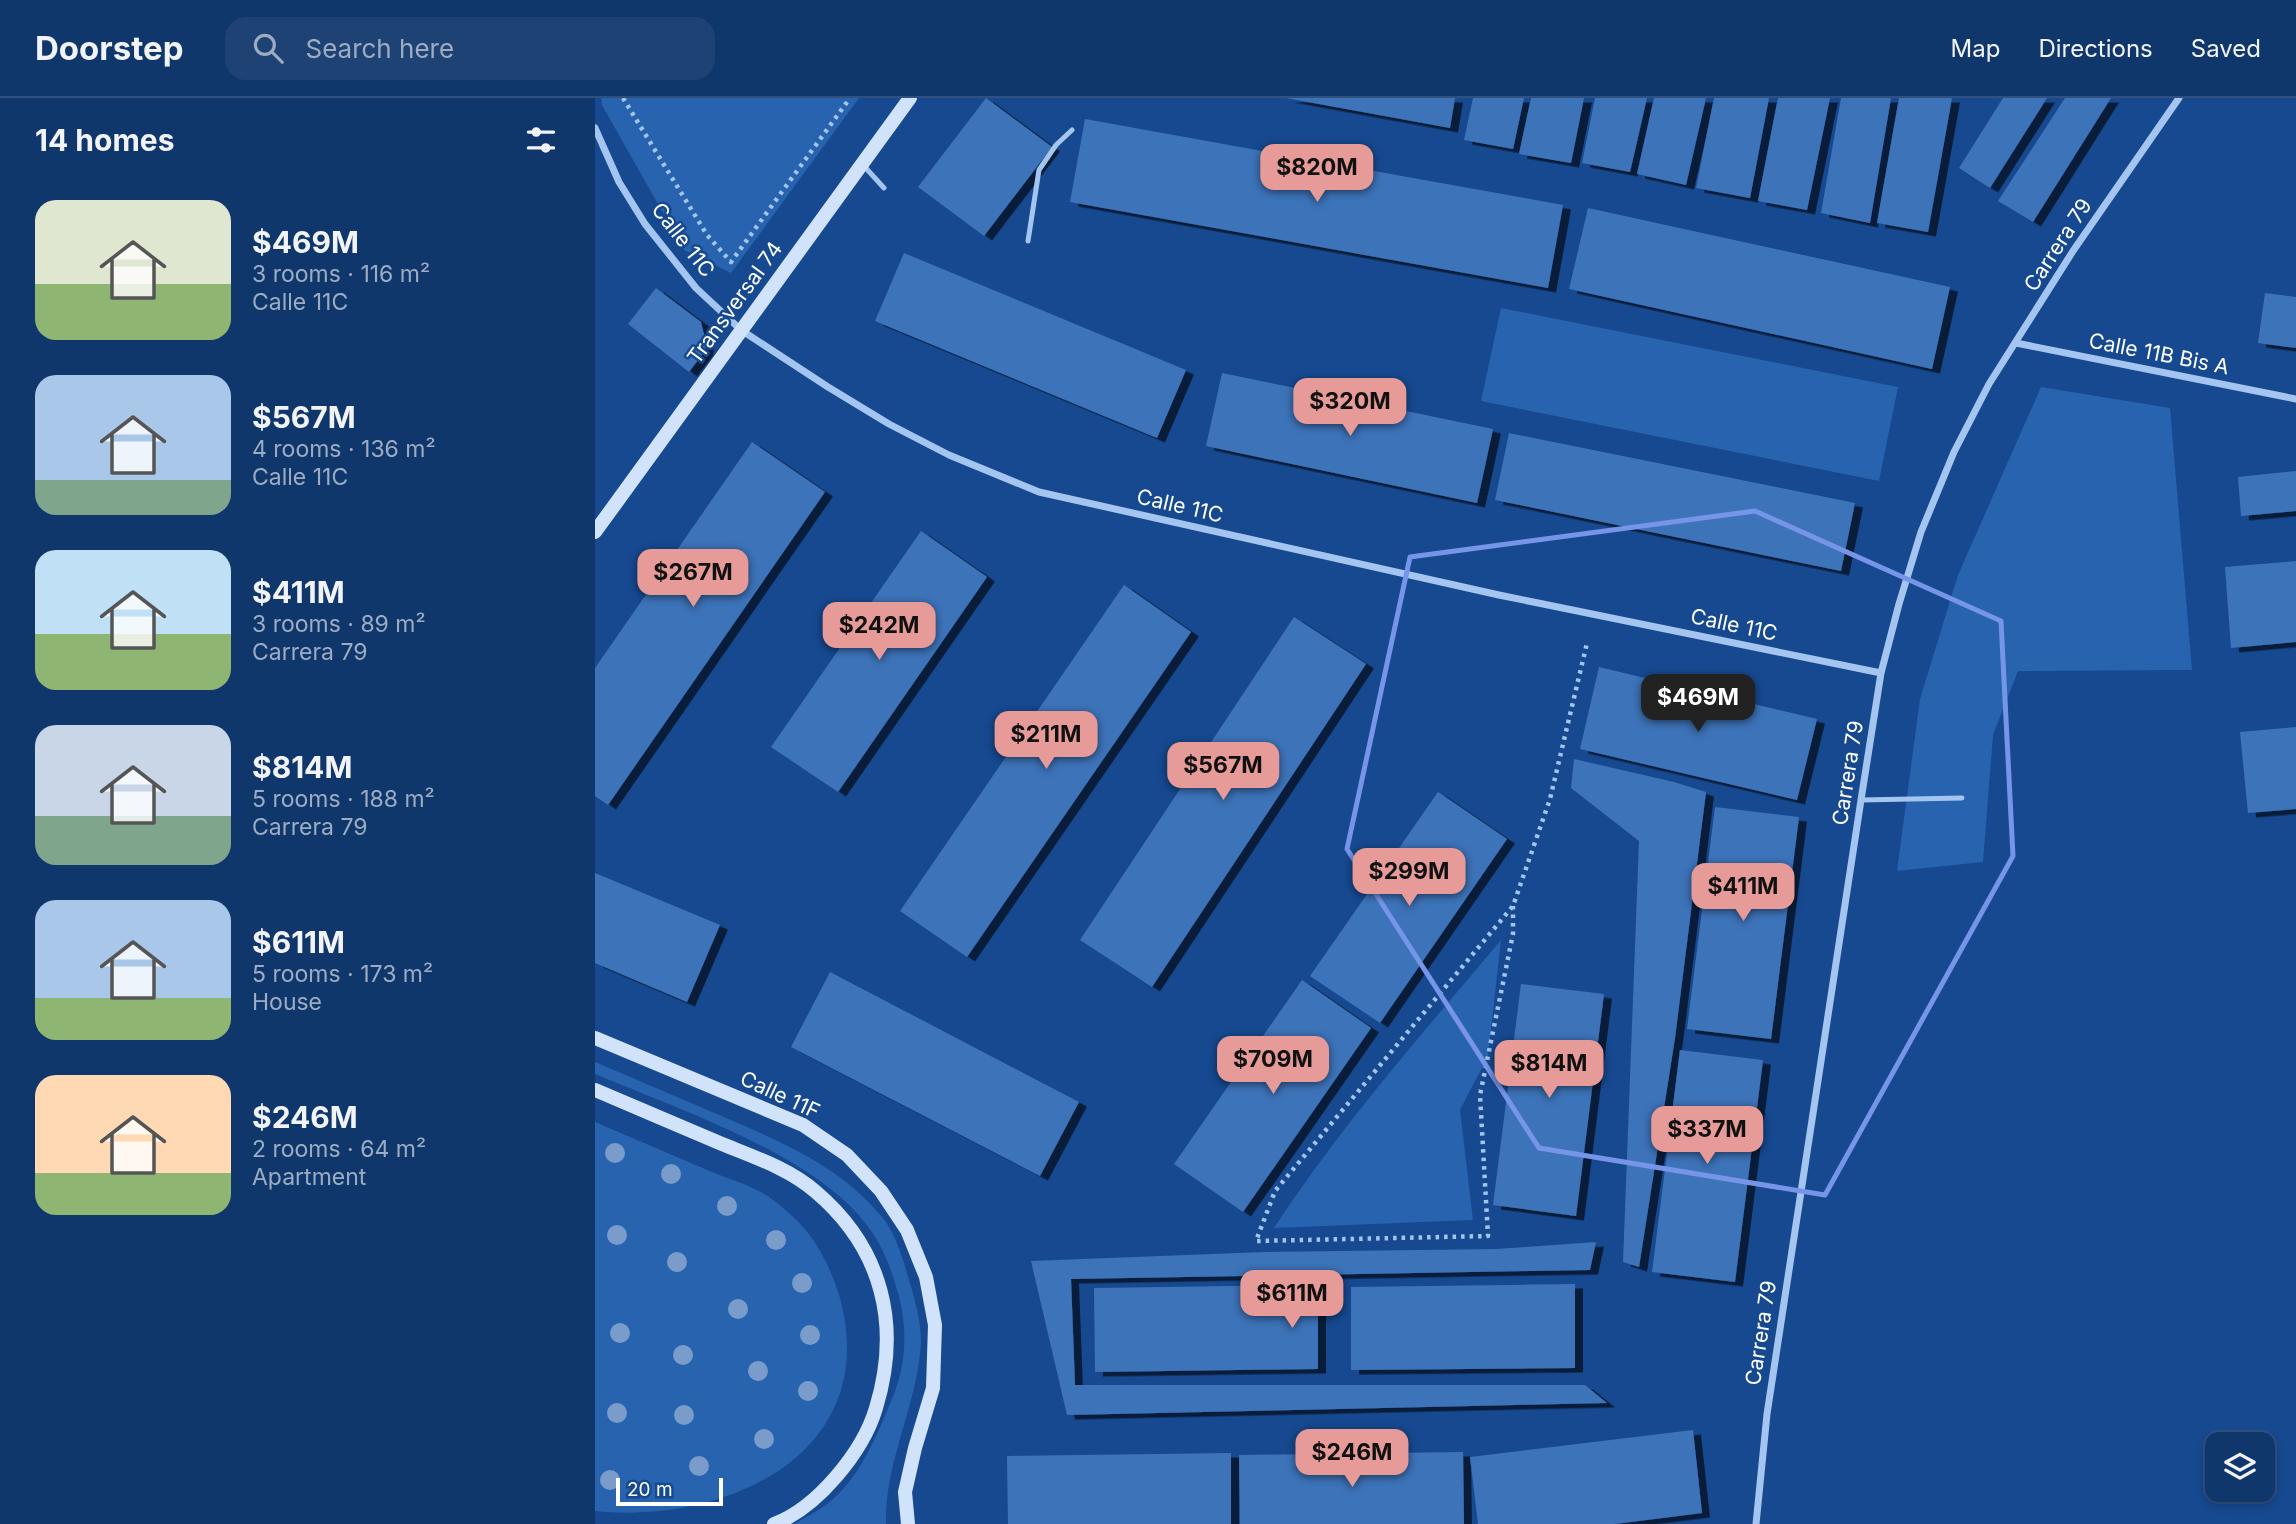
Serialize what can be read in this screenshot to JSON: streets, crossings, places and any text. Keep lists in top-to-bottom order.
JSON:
{
  "streets": {
    "street": [
      "Calle 11C",
      "Carrera 79",
      "Transversal 74",
      "Calle 11B Bis A",
      "Calle 11F"
    ]
  },
  "crossings": [
    ["Calle 11C", "Carrera 79"],
    ["Calle 11C", "Transversal 74"],
    ["Carrera 79", "Calle 11B Bis A"]
  ],
  "scale_bar": "20 m",
  "page": {
    "header": "Doorstep",
    "search": "Search here",
    "nav": ["Map", "Directions", "Saved"],
    "heading": "14 homes",
    "price": [
      "$820M",
      "$320M",
      "$267M",
      "$242M",
      "$469M",
      "$211M",
      "$567M",
      "$299M",
      "$411M",
      "$709M",
      "$814M",
      "$337M",
      "$611M",
      "$246M"
    ],
    "list": [
      {
        "name": "$469M",
        "note": "3 rooms · 116 m² · Calle 11C"
      },
      {
        "name": "$567M",
        "note": "4 rooms · 136 m² · Calle 11C"
      },
      {
        "name": "$411M",
        "note": "3 rooms · 89 m² · Carrera 79"
      },
      {
        "name": "$814M",
        "note": "5 rooms · 188 m² · Carrera 79"
      },
      {
        "name": "$611M",
        "note": "5 rooms · 173 m² · House"
      },
      {
        "name": "$246M",
        "note": "2 rooms · 64 m² · Apartment"
      }
    ],
    "scale": "20 m"
  }
}
